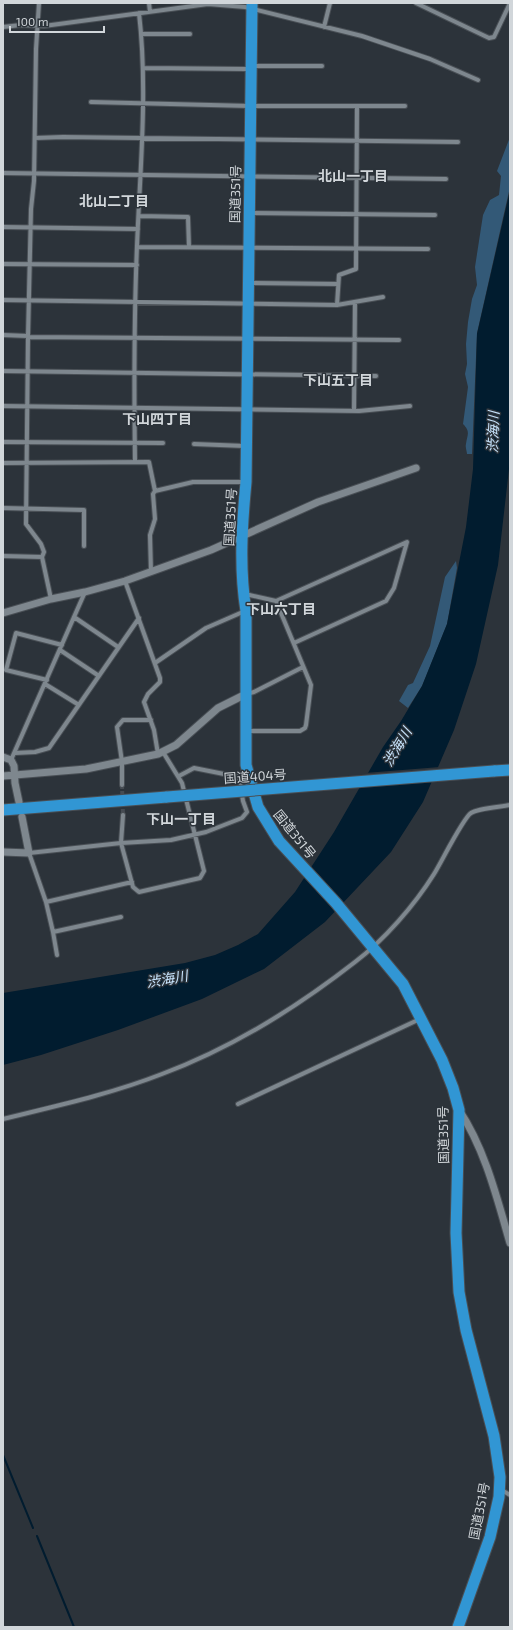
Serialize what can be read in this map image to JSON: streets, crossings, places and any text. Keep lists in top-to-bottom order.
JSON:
{
  "streets": {
    "highway": ["国道351号", "国道404号"]
  },
  "districts": [
    "北山一丁目",
    "北山二丁目",
    "下山五丁目",
    "下山四丁目",
    "下山六丁目",
    "下山一丁目"
  ],
  "water": ["渋海川"],
  "scale_bar": "100 m"
}
